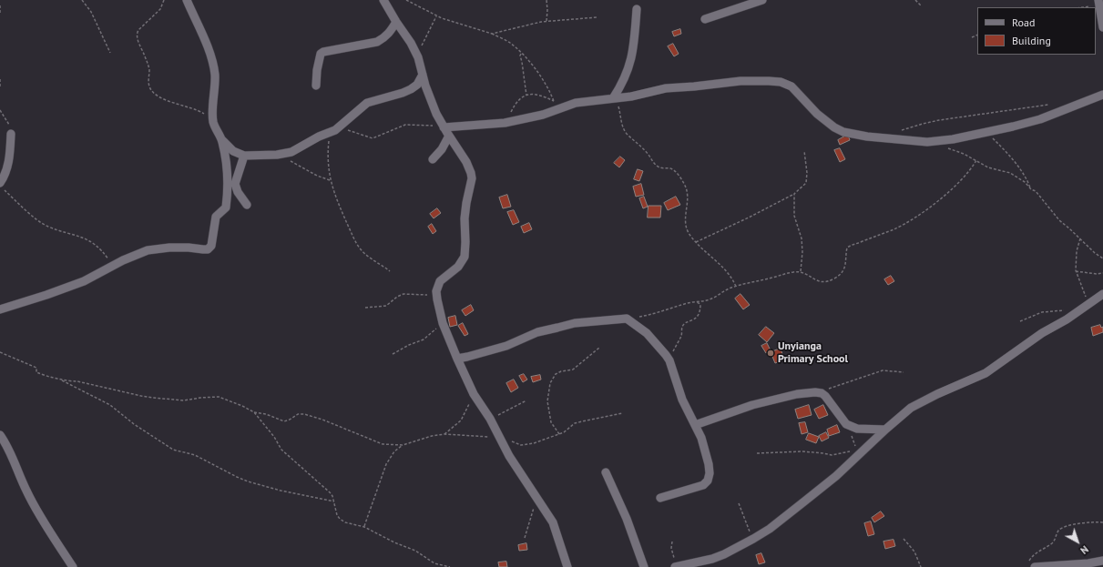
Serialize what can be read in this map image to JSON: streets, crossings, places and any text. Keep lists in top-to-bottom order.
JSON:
{
  "places": ["Unyianga Primary School"],
  "legend": ["Road", "Building"],
  "north": "bottom right"
}
